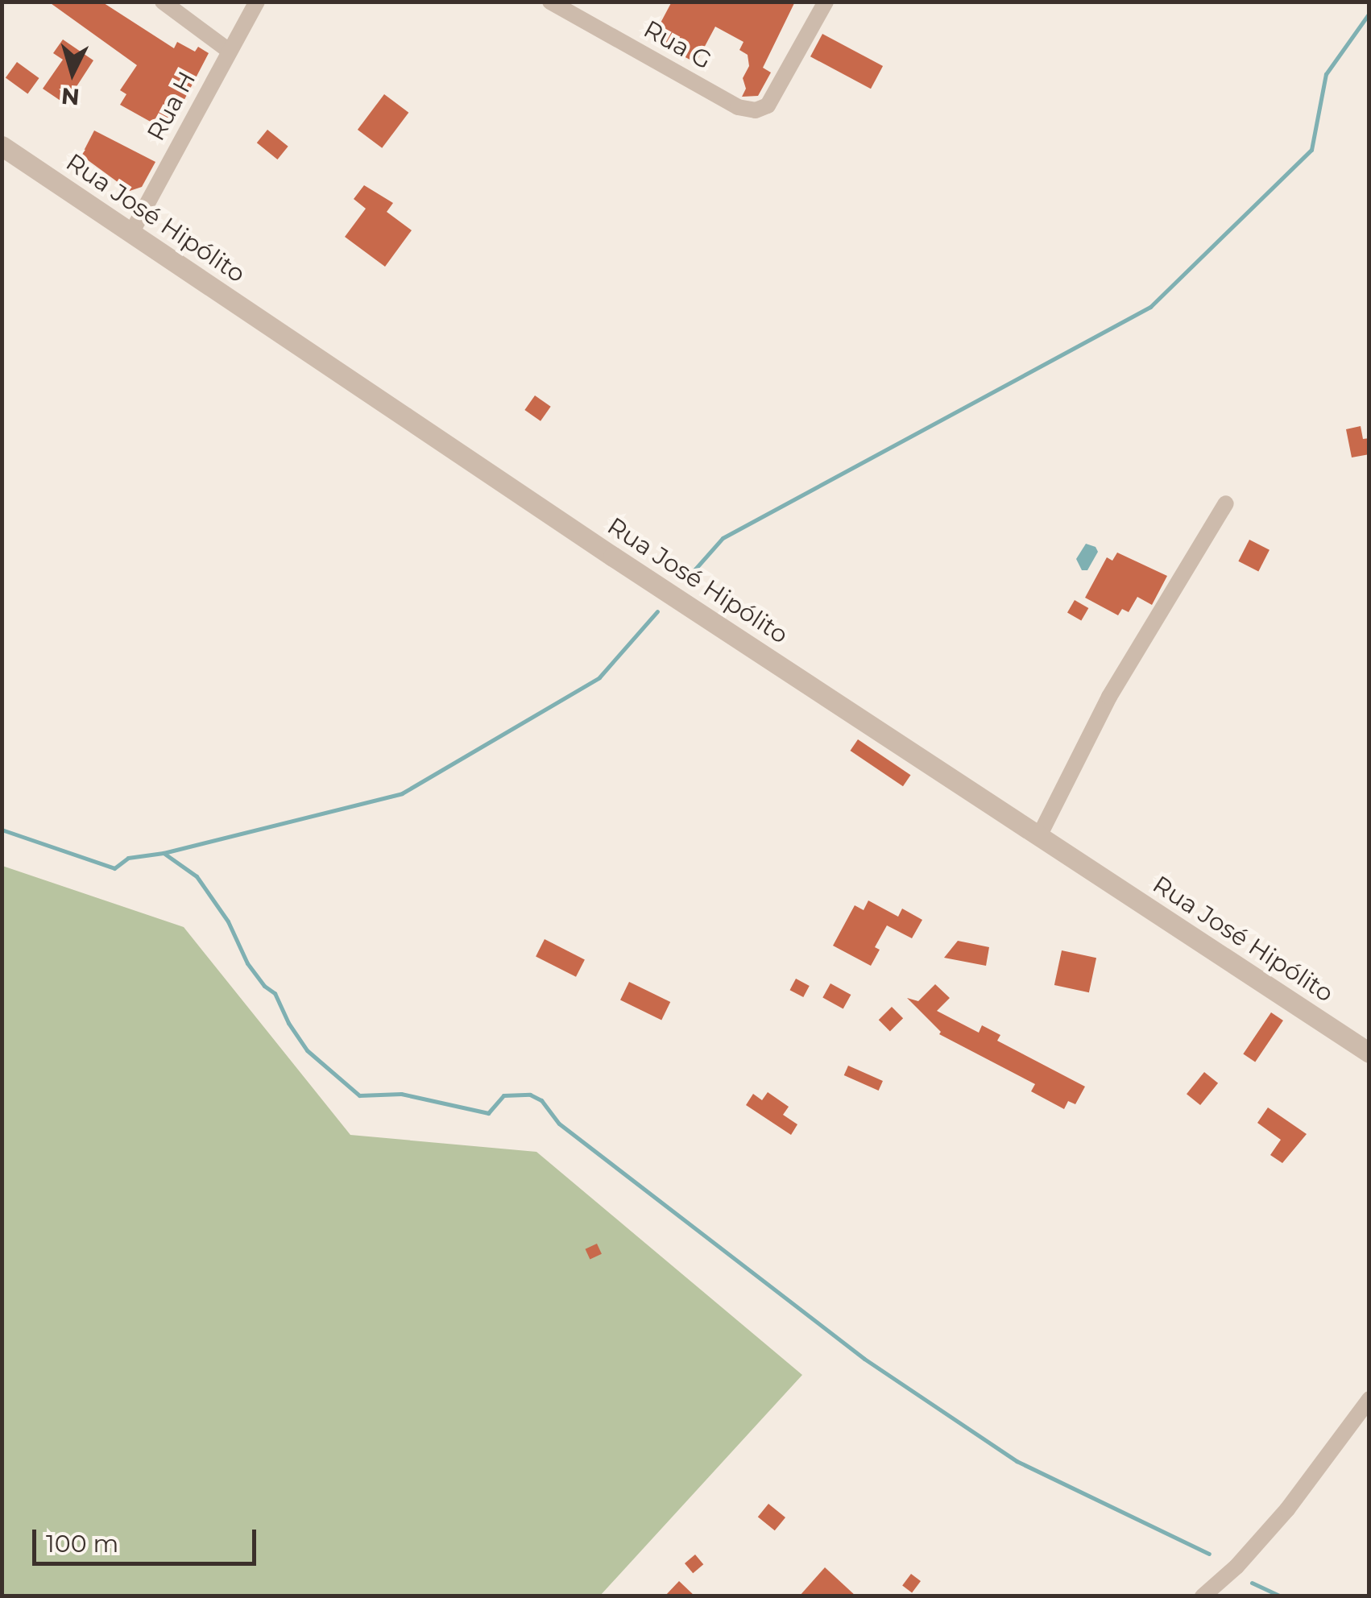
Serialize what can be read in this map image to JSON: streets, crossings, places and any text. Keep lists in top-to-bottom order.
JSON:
{
  "streets": {
    "street": ["Rua G", "Rua H", "Rua José Hipólito"]
  },
  "crossings": [
    ["Rua H", "Rua José Hipólito"]
  ],
  "scale_bar": "100 m",
  "north": "bottom"
}
